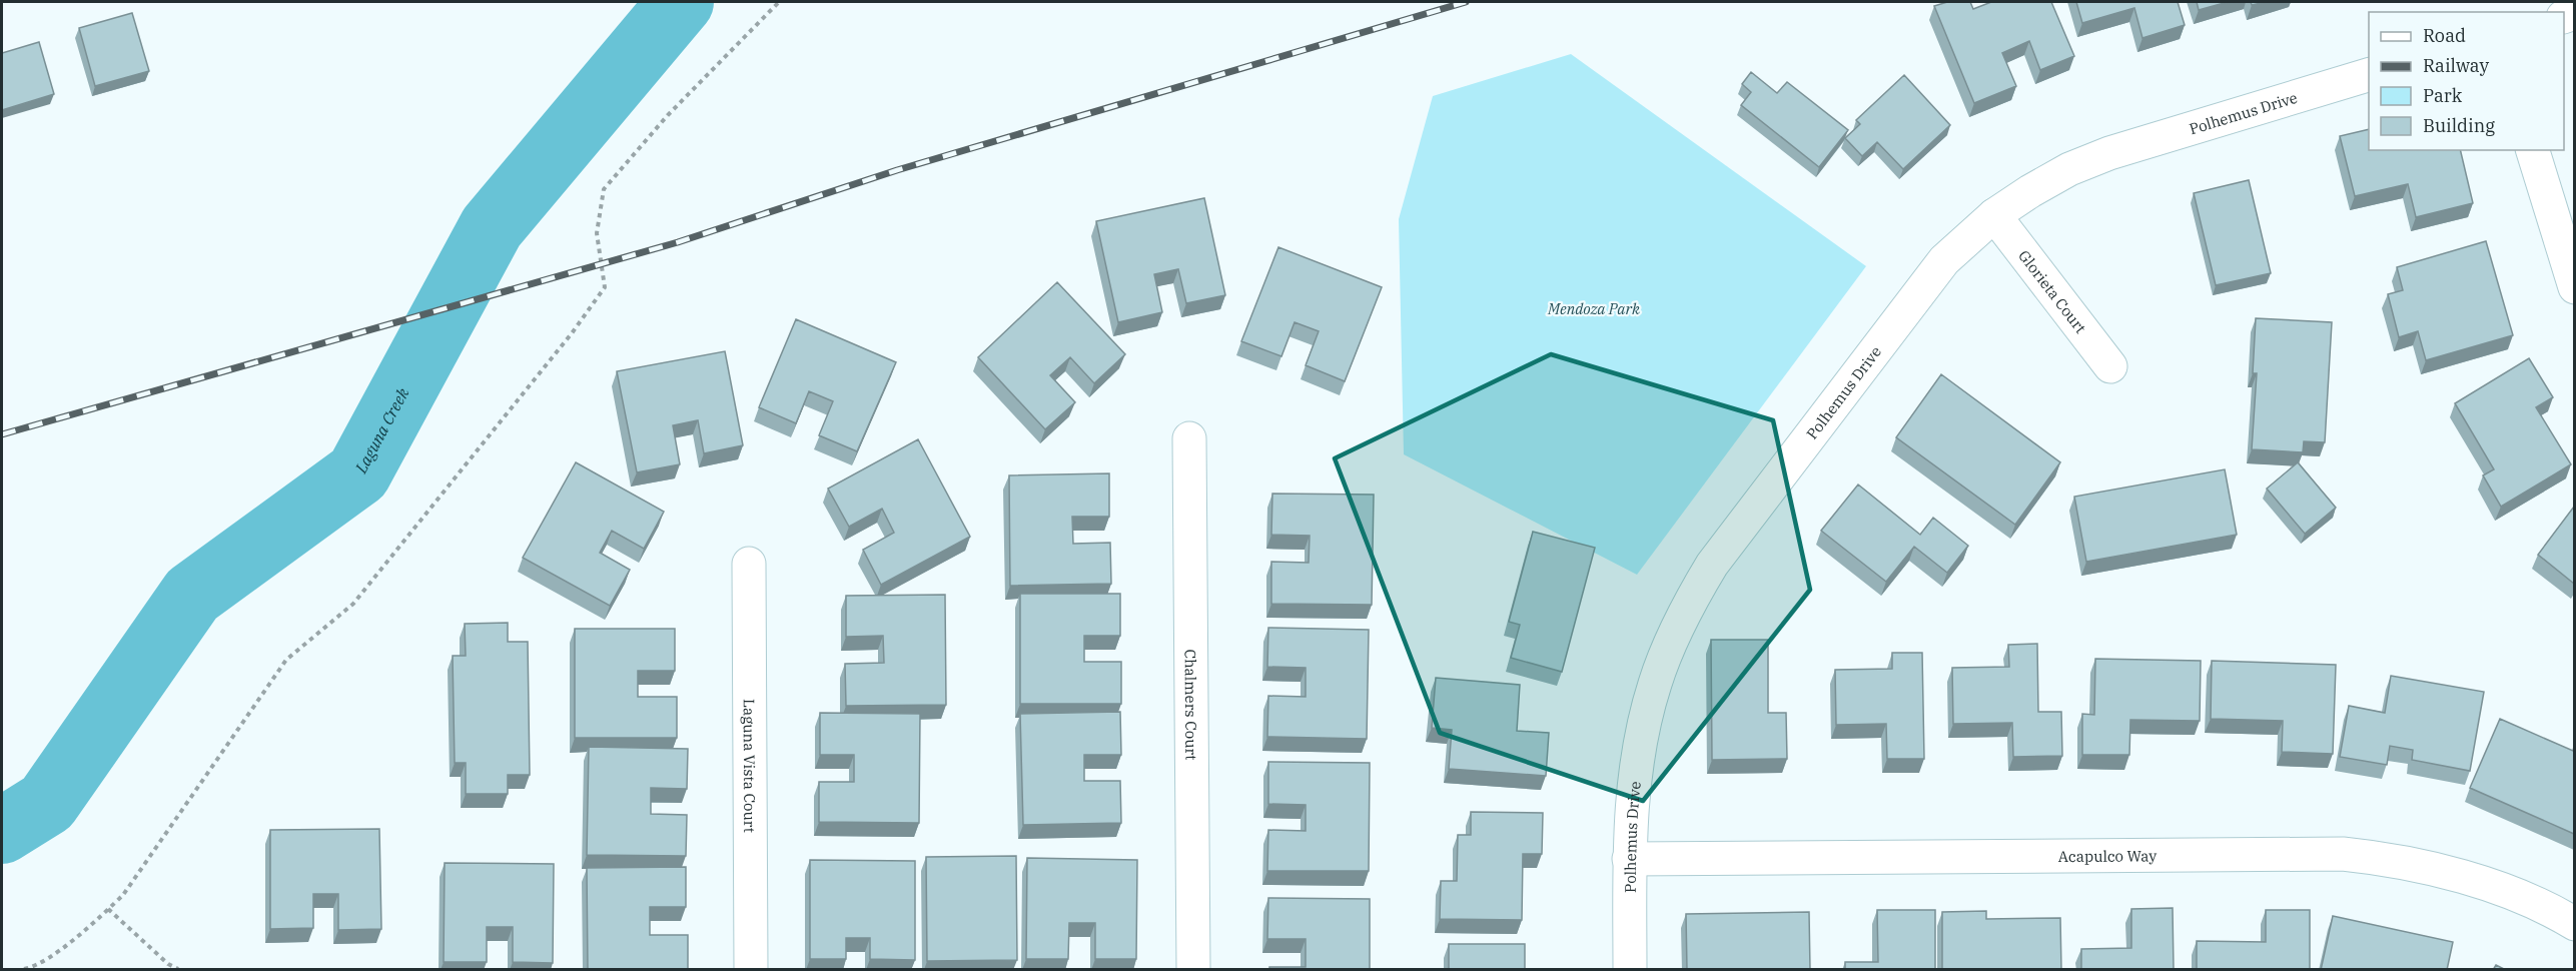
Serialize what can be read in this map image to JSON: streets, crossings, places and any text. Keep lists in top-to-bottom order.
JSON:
{
  "streets": {
    "street": [
      "Polhemus Drive",
      "Glorieta Court",
      "Chalmers Court",
      "Laguna Vista Court",
      "Acapulco Way"
    ]
  },
  "crossings": [
    ["Polhemus Drive", "Glorieta Court"],
    ["Polhemus Drive", "Acapulco Way"]
  ],
  "water": ["Laguna Creek"],
  "parks": ["Mendoza Park"],
  "legend": [
    "Road",
    "Railway",
    "Park",
    "Building"
  ]
}
